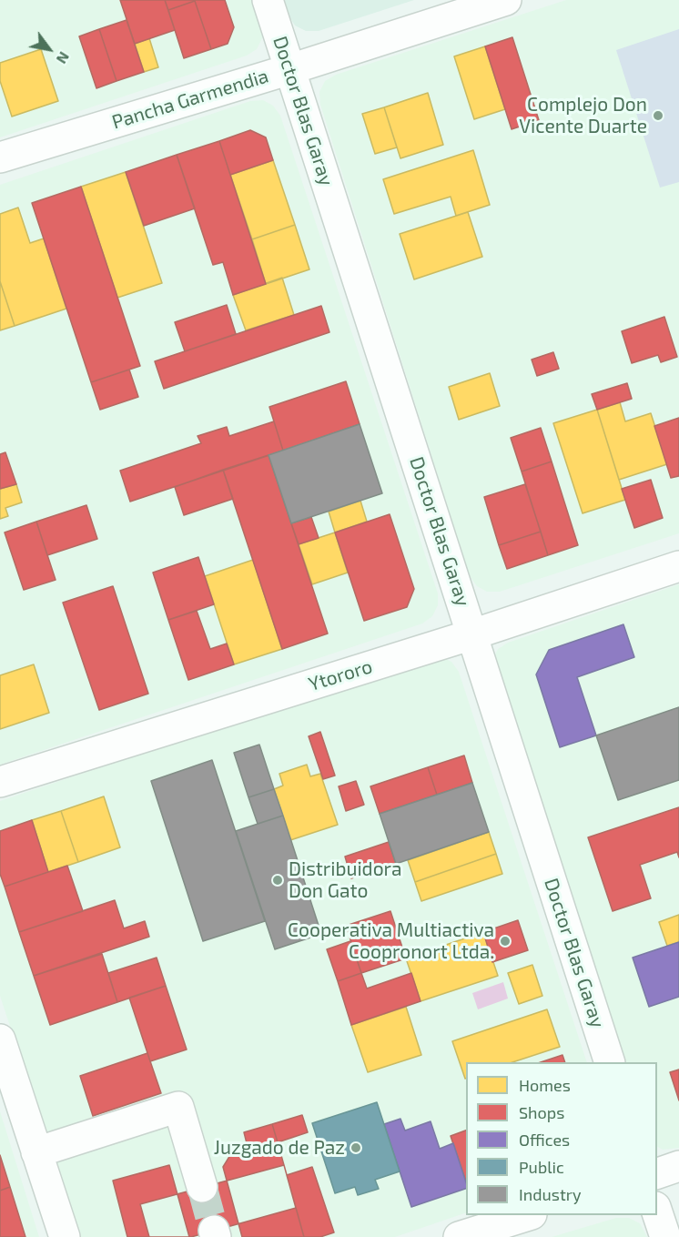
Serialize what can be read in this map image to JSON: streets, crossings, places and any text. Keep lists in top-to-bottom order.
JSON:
{
  "streets": {
    "street": ["Pancha Garmendia", "Doctor Blas Garay", "Ytororo"]
  },
  "crossings": [
    ["Pancha Garmendia", "Doctor Blas Garay"],
    ["Doctor Blas Garay", "Ytororo"]
  ],
  "places": [
    "Complejo Don Vicente Duarte",
    "Distribuidora Don Gato",
    "Cooperativa Multiactiva Coopronort Ltda.",
    "Juzgado de Paz"
  ],
  "legend": [
    "Homes",
    "Shops",
    "Offices",
    "Public",
    "Industry"
  ],
  "north": "bottom right"
}
